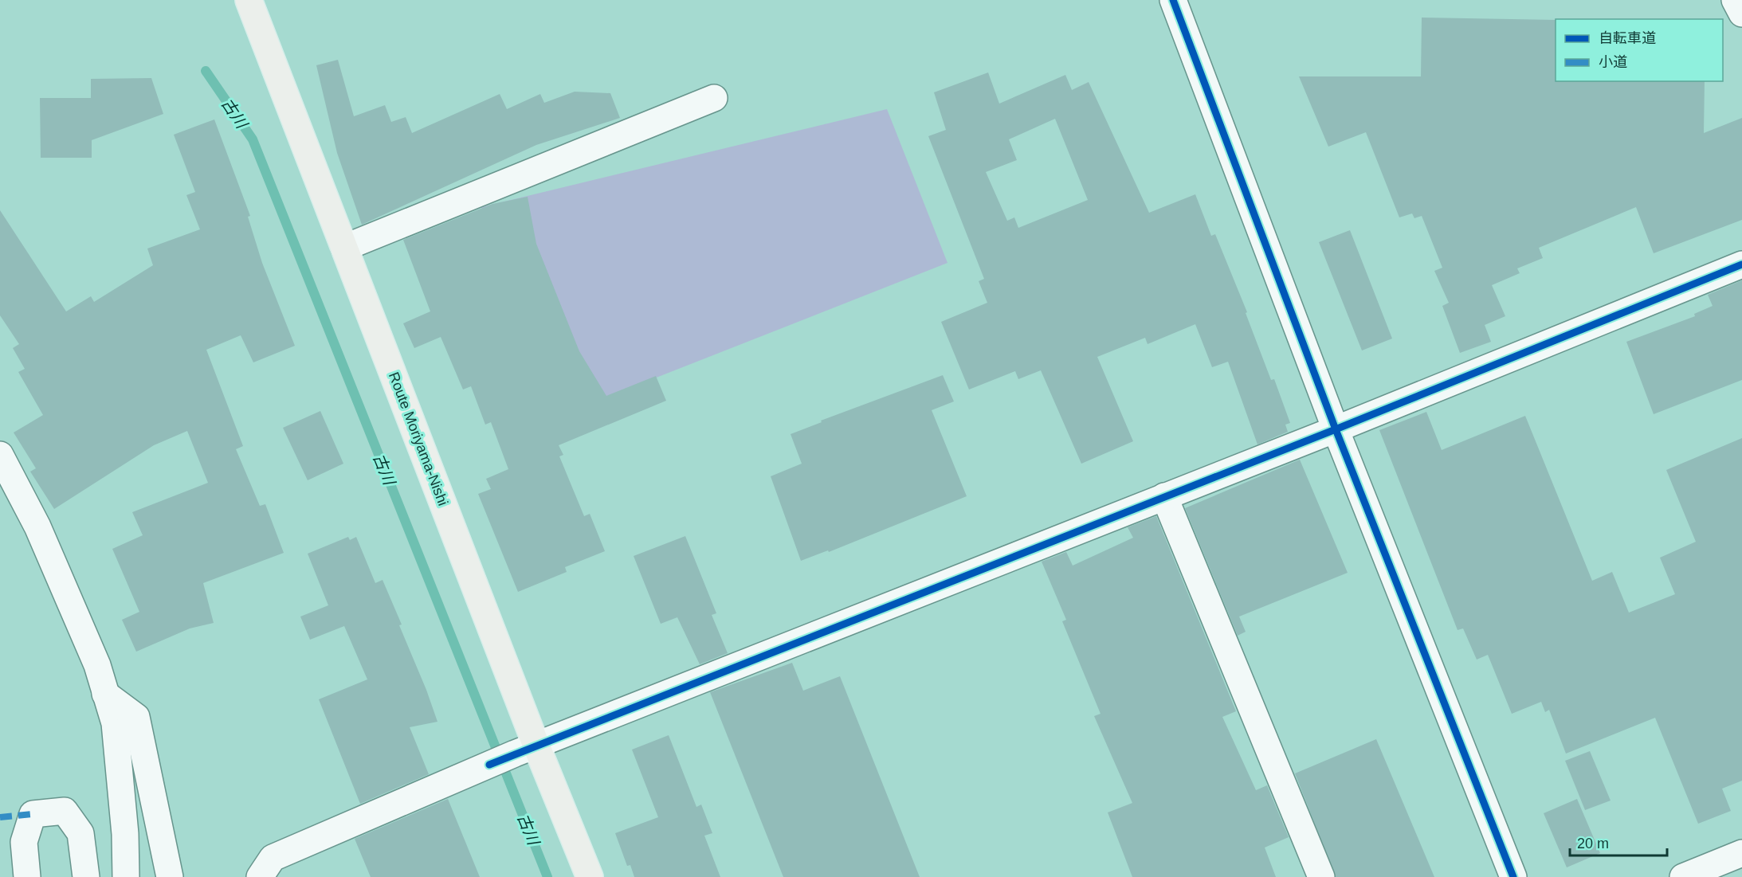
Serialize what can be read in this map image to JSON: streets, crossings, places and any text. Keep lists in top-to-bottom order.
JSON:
{
  "streets": {
    "main road": ["Route Moriyama-Nishi"]
  },
  "water": ["古川"],
  "legend": ["自転車道", "小道"],
  "scale_bar": "20 m"
}
